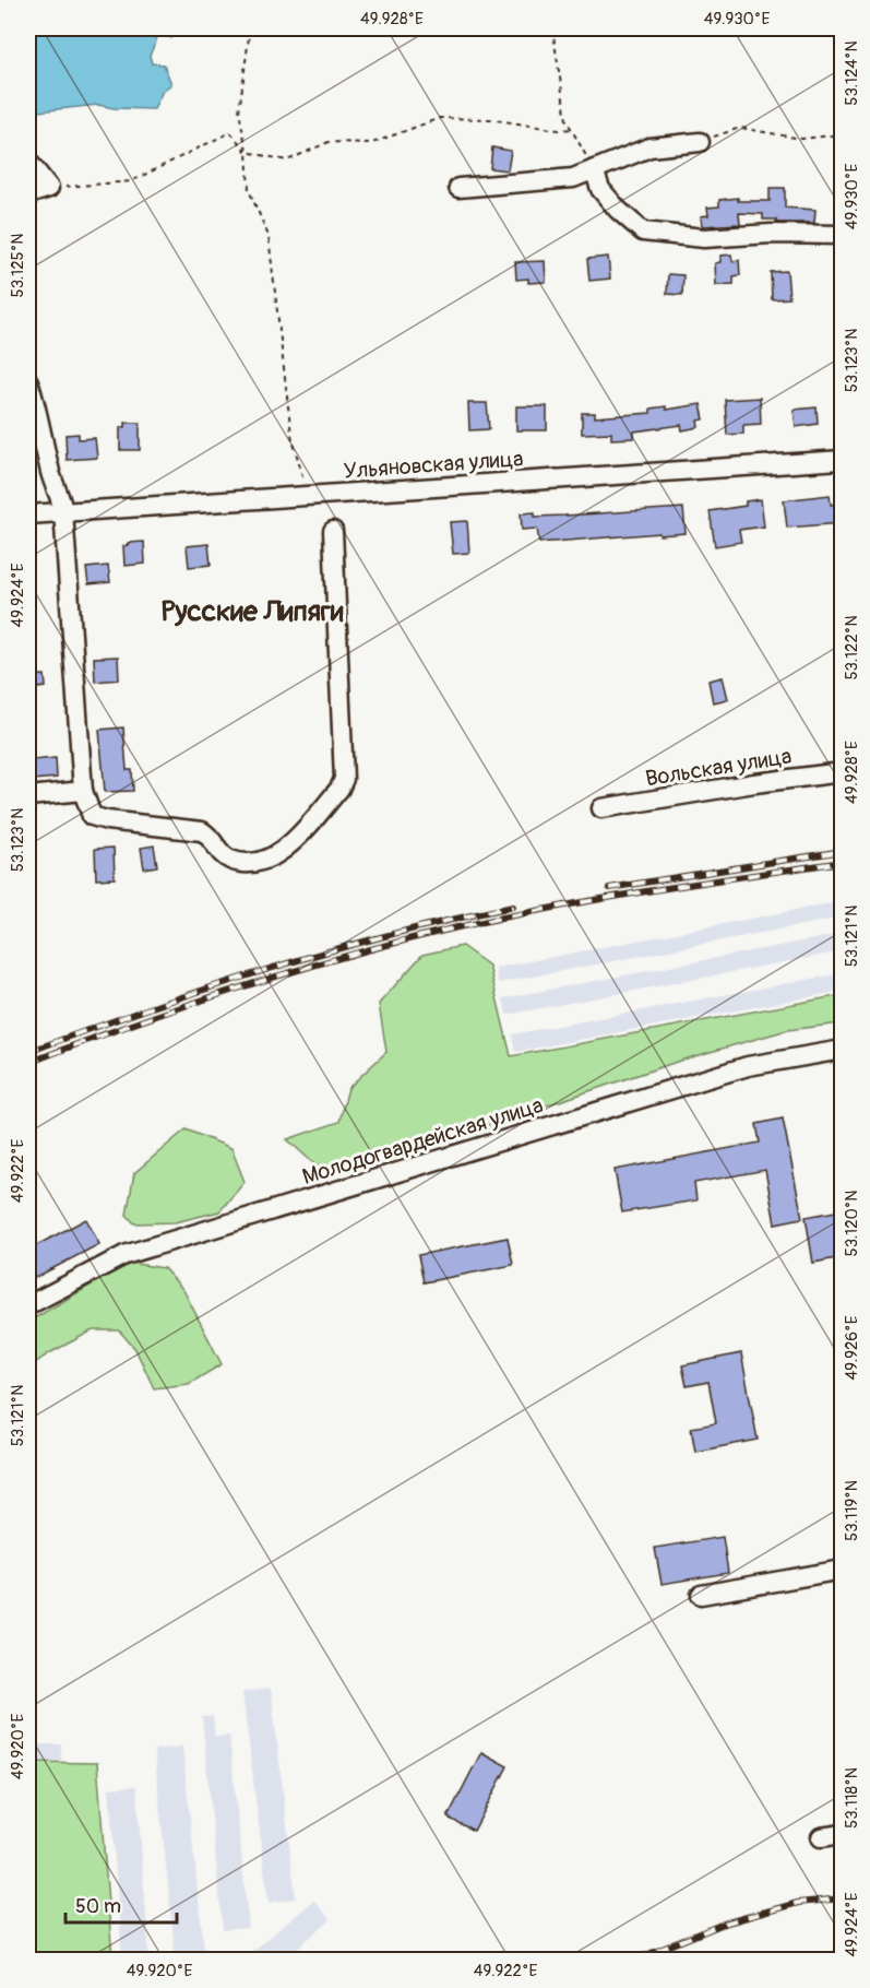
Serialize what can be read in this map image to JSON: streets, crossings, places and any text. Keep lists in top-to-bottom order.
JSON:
{
  "streets": {
    "street": ["Ульяновская улица", "Вольская улица", "Молодогвардейская улица"]
  },
  "districts": ["Русские Липяги"],
  "scale_bar": "50 m",
  "coordinates": [
    "49.928°E",
    "49.930°E",
    "53.124°N",
    "53.125°N",
    "53.123°N",
    "49.924°E",
    "53.122°N",
    "53.121°N",
    "49.922°E",
    "53.120°N",
    "49.926°E",
    "53.119°N",
    "49.920°E",
    "53.118°N"
  ]
}
